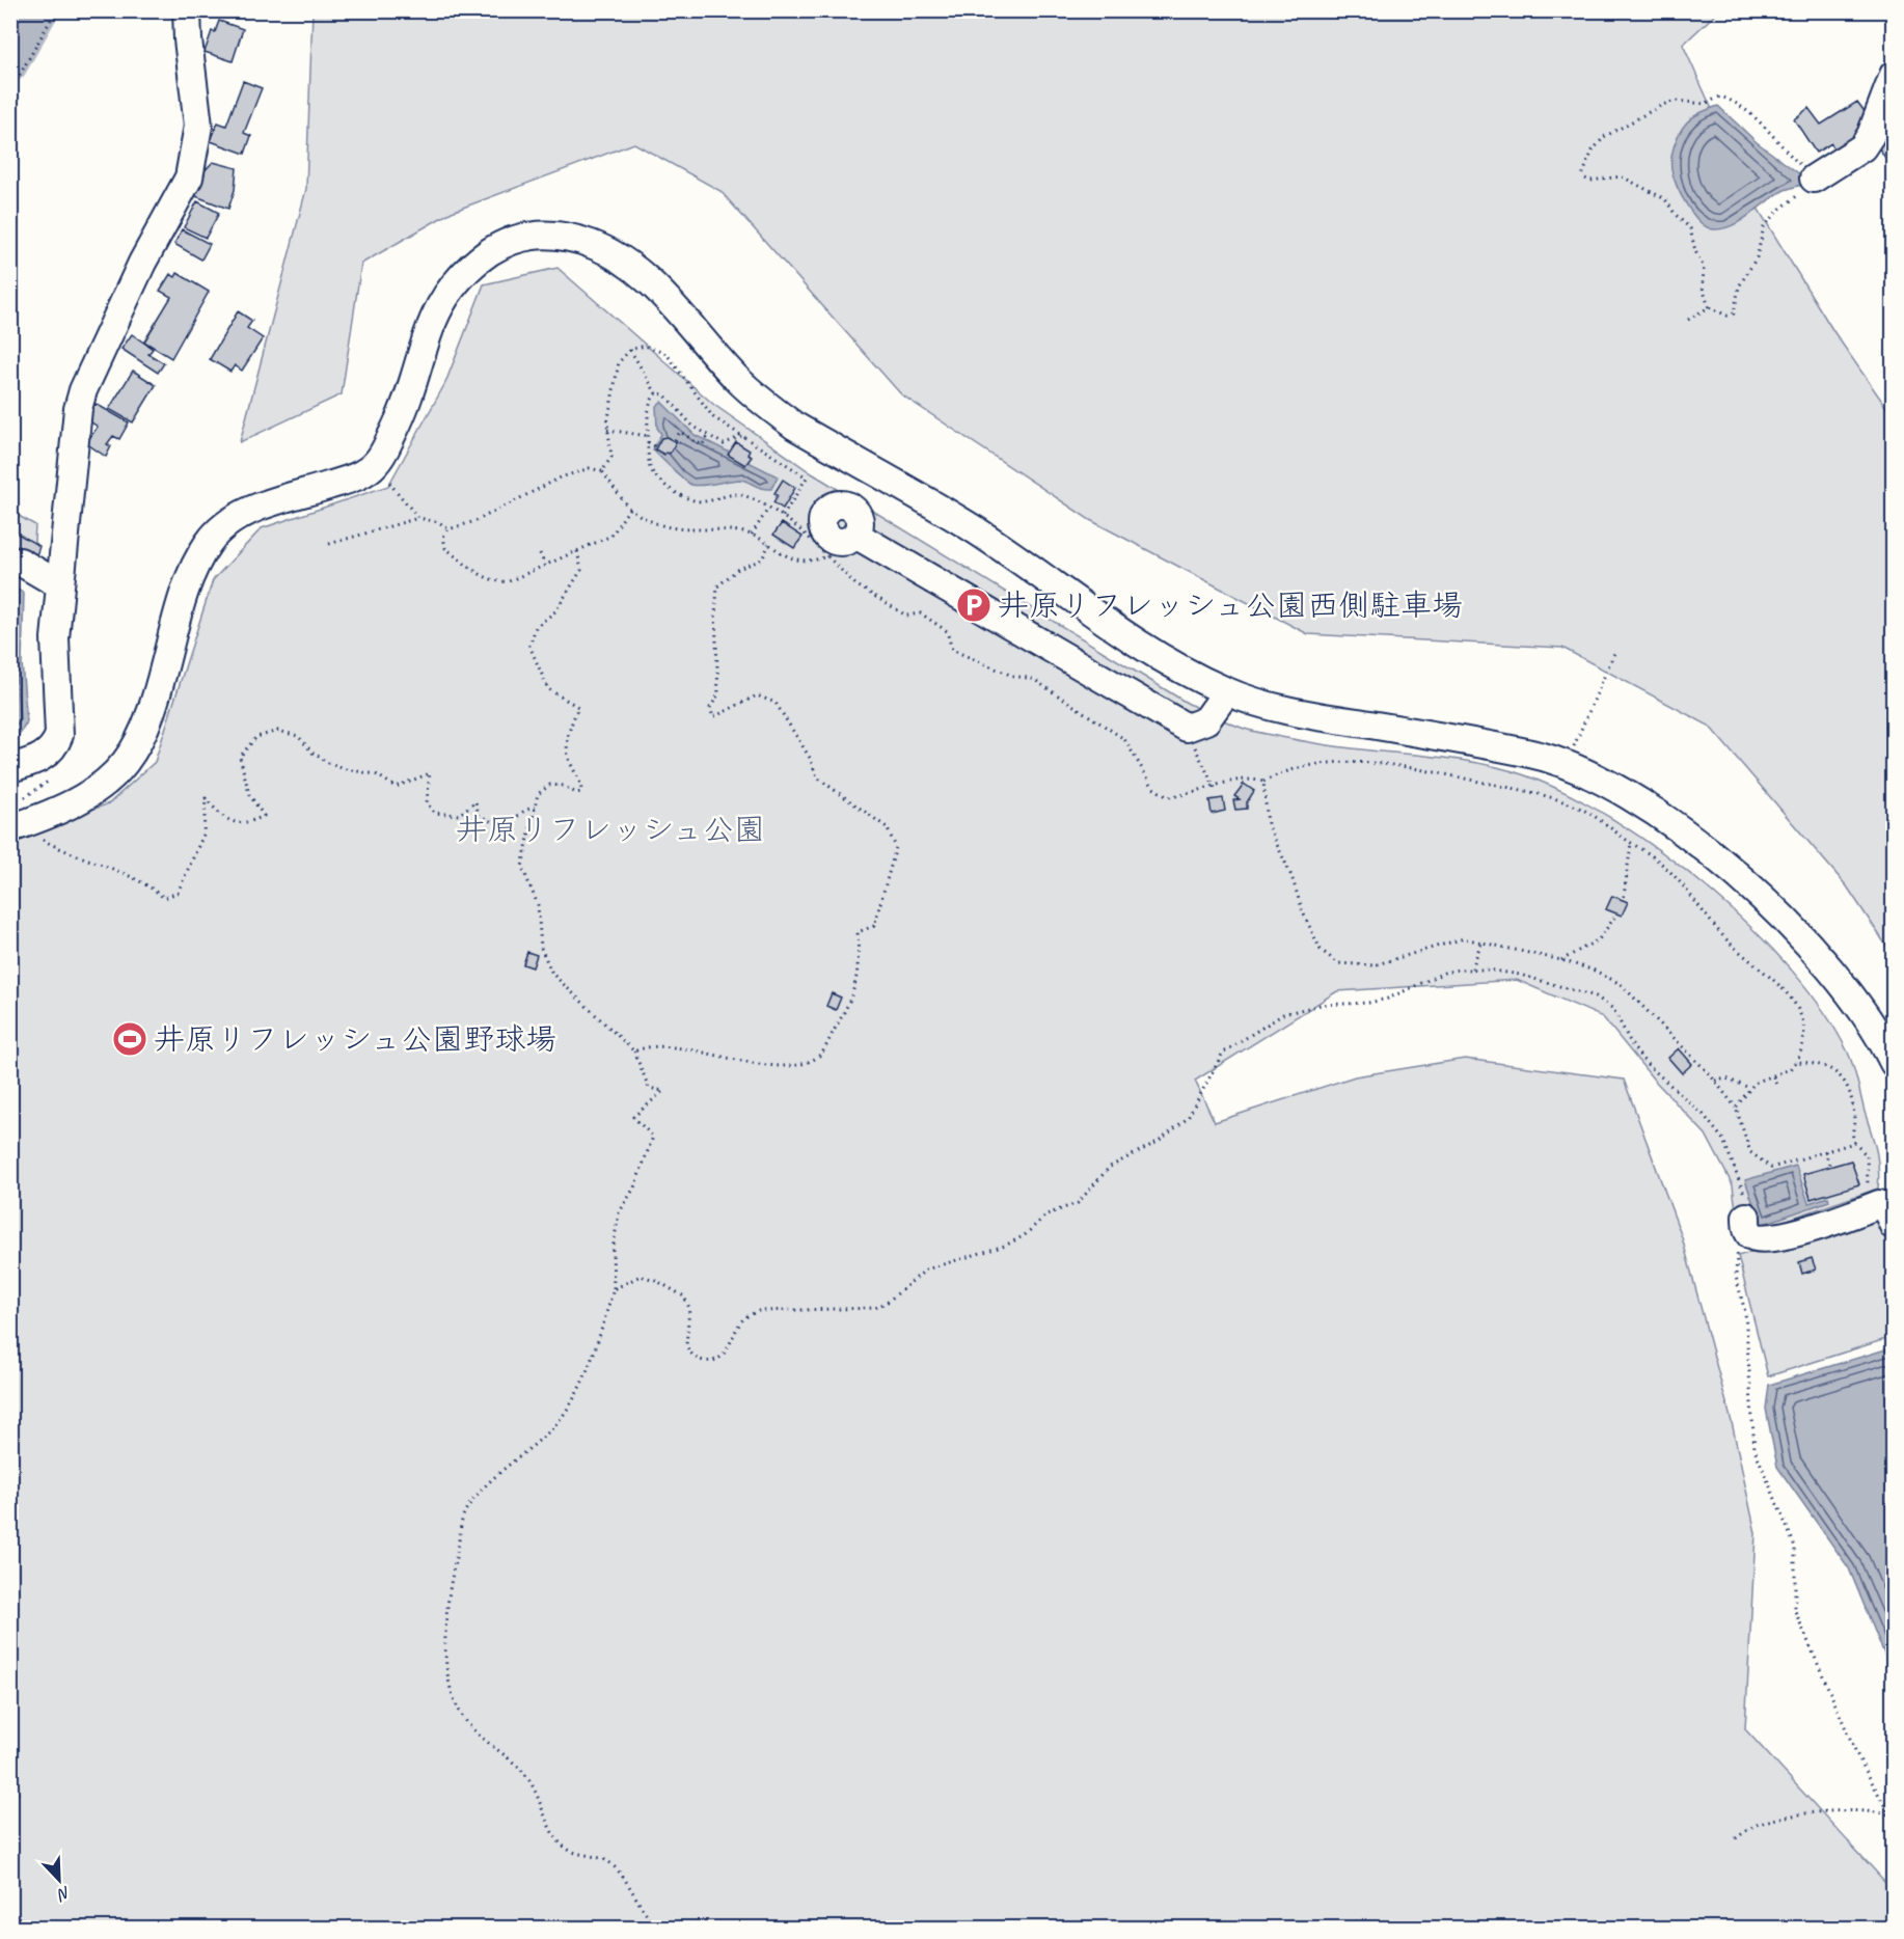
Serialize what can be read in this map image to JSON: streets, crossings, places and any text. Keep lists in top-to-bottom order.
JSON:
{
  "parks": ["井原リフレッシュ公園"],
  "places": {
    "parking": ["井原リフレッシュ公園西側駐車場"],
    "sports": ["井原リフレッシュ公園野球場"]
  },
  "north": "bottom right"
}
